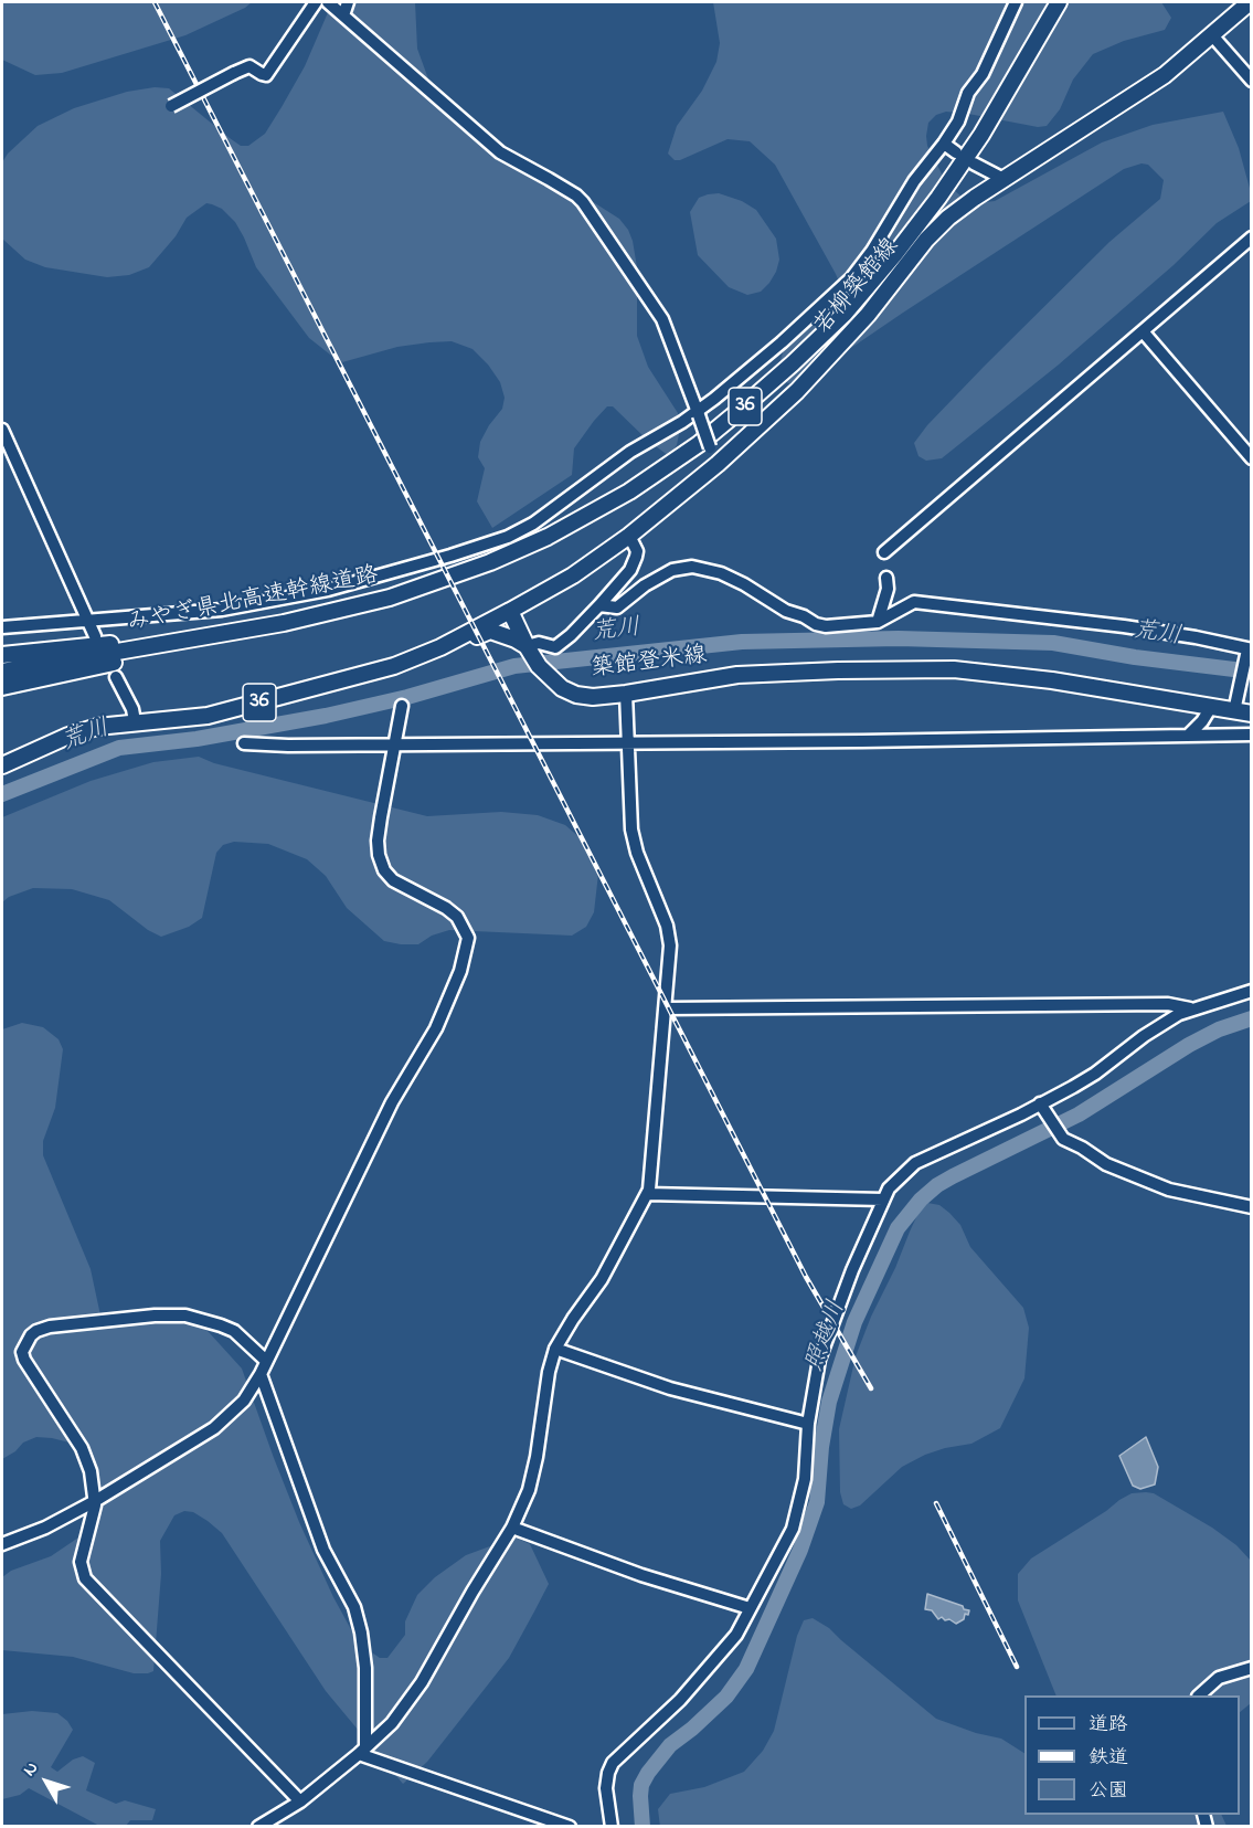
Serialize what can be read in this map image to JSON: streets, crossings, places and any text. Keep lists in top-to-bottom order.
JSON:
{
  "streets": {
    "main road": [
      "若柳築館線",
      "36",
      "みやぎ県北高速幹線道路",
      "築館登米線"
    ]
  },
  "crossings": [
    ["若柳築館線", "36"],
    ["若柳築館線", "築館登米線"],
    ["36", "築館登米線"]
  ],
  "water": ["荒川", "照越川"],
  "legend": ["道路", "鉄道", "公園"],
  "north": "top left"
}
